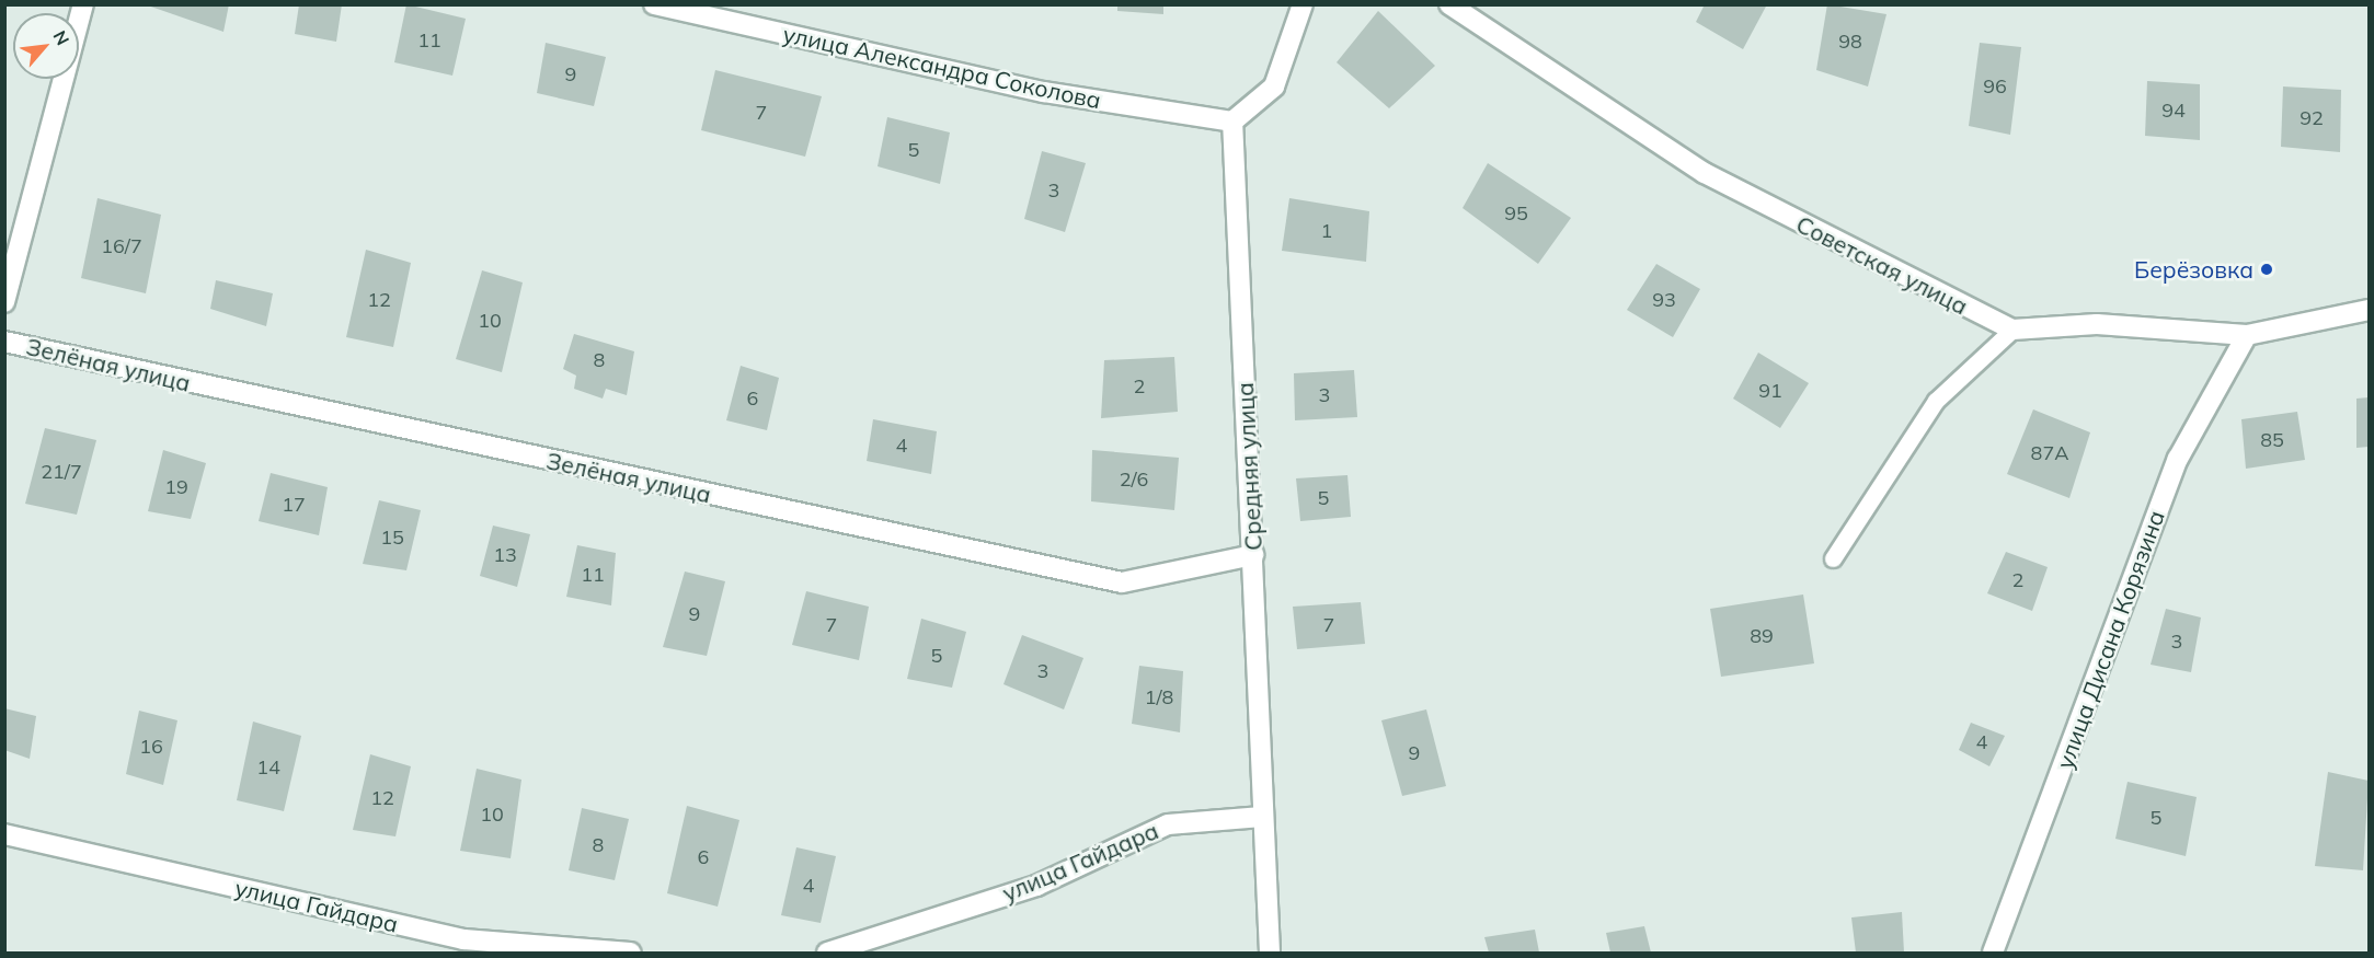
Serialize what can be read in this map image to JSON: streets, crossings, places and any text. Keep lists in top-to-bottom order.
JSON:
{
  "streets": {
    "street": [
      "улица Александра Соколова",
      "Советская улица",
      "Зелёная улица",
      "Средняя улица",
      "улица Дисана Корязина",
      "улица Гайдара"
    ]
  },
  "crossings": [
    ["улица Александра Соколова", "Средняя улица"],
    ["Зелёная улица", "Средняя улица"],
    ["Средняя улица", "улица Гайдара"]
  ],
  "places": ["Берёзовка"],
  "house_numbers": [
    "11",
    "98",
    "9",
    "96",
    "94",
    "7",
    "92",
    "5",
    "3",
    "95",
    "1",
    "16/7",
    "12",
    "93",
    "10",
    "8",
    "2",
    "91",
    "3",
    "6",
    "85",
    "4",
    "87А",
    "21/7",
    "2/6",
    "19",
    "5",
    "17",
    "15",
    "13",
    "11",
    "2",
    "9",
    "7",
    "7",
    "89",
    "3",
    "5",
    "3",
    "1/8",
    "4",
    "16",
    "9",
    "14",
    "12",
    "10",
    "5",
    "8",
    "6",
    "4"
  ],
  "north": "top right"
}
